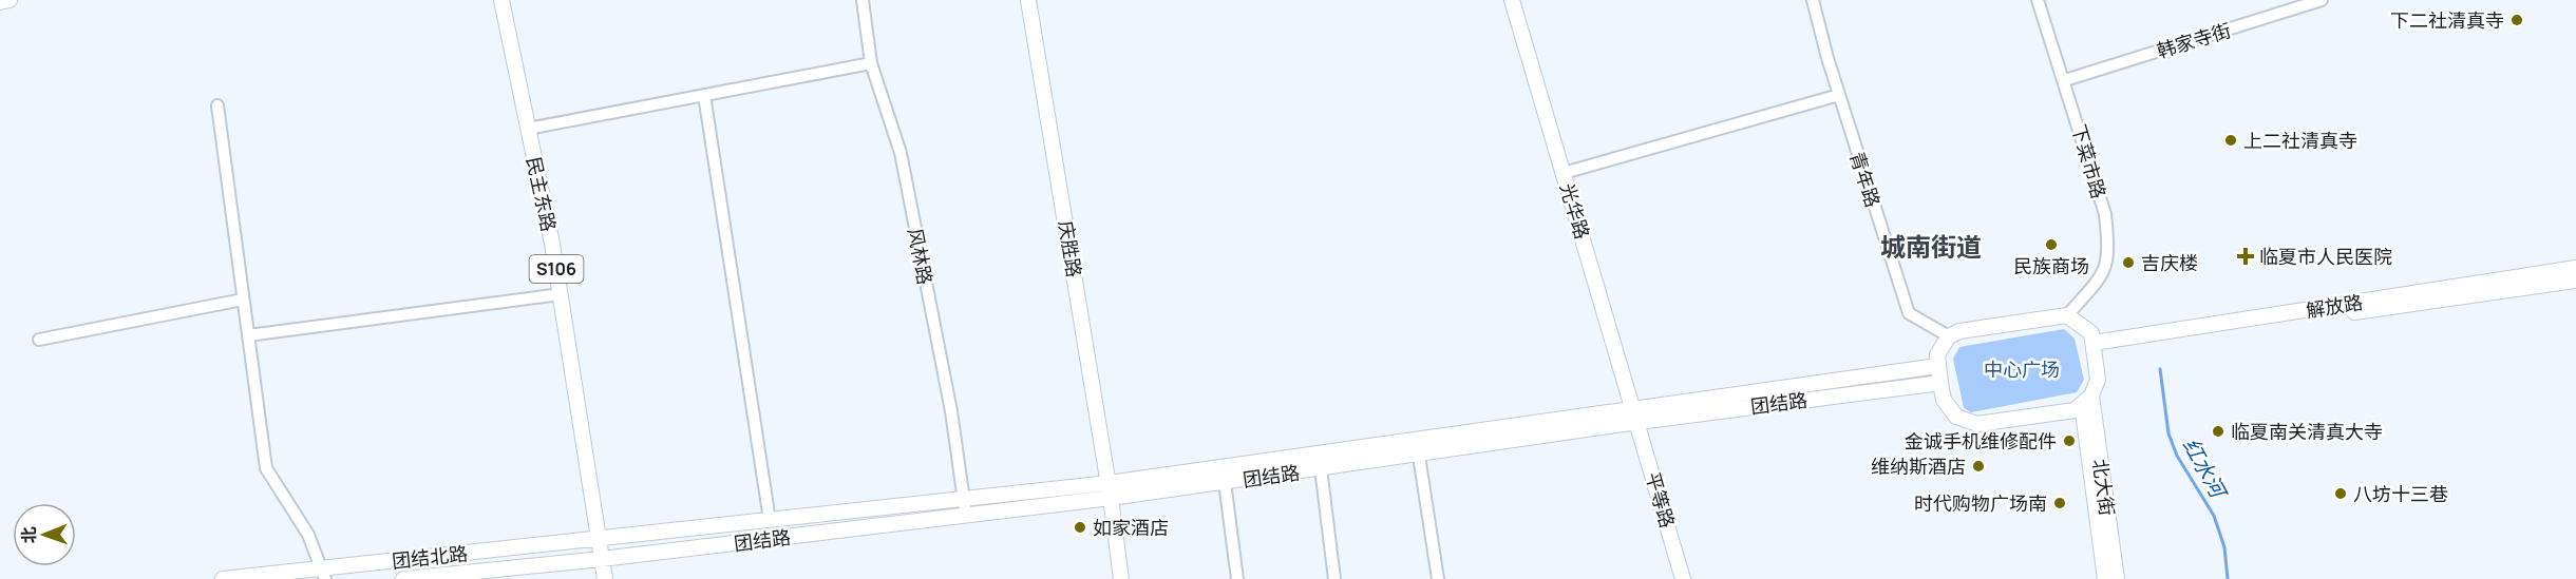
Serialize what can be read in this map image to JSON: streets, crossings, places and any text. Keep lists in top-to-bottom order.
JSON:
{
  "streets": {
    "main road": [
      "民主东路",
      "光华路",
      "庆胜路",
      "S106",
      "解放路",
      "团结路",
      "北大街",
      "平等路",
      "团结北路"
    ],
    "street": [
      "韩家寺街",
      "下菜市路",
      "青年路",
      "风林路"
    ]
  },
  "crossings": [
    ["韩家寺街", "下菜市路"],
    ["下菜市路", "青年路"],
    ["下菜市路", "解放路"],
    ["下菜市路", "团结路"],
    ["下菜市路", "北大街"],
    ["青年路", "解放路"],
    ["青年路", "团结路"],
    ["青年路", "北大街"],
    ["民主东路", "S106"],
    ["民主东路", "团结路"],
    ["民主东路", "团结北路"],
    ["光华路", "团结路"],
    ["光华路", "平等路"],
    ["庆胜路", "团结路"],
    ["风林路", "团结路"],
    ["S106", "团结路"],
    ["S106", "团结北路"],
    ["解放路", "团结路"],
    ["解放路", "北大街"],
    ["团结路", "北大街"],
    ["团结路", "平等路"],
    ["团结路", "团结北路"]
  ],
  "districts": ["城南街道"],
  "water": ["红水河"],
  "parks": ["中心广场"],
  "places": {
    "other": [
      "下二社清真寺",
      "上二社清真寺",
      "民族商场",
      "吉庆楼",
      "临夏南关清真大寺",
      "金诚手机维修配件",
      "维纳斯酒店",
      "八坊十三巷",
      "时代购物广场南",
      "如家酒店"
    ],
    "health": ["临夏市人民医院"]
  },
  "north": "left"
}
